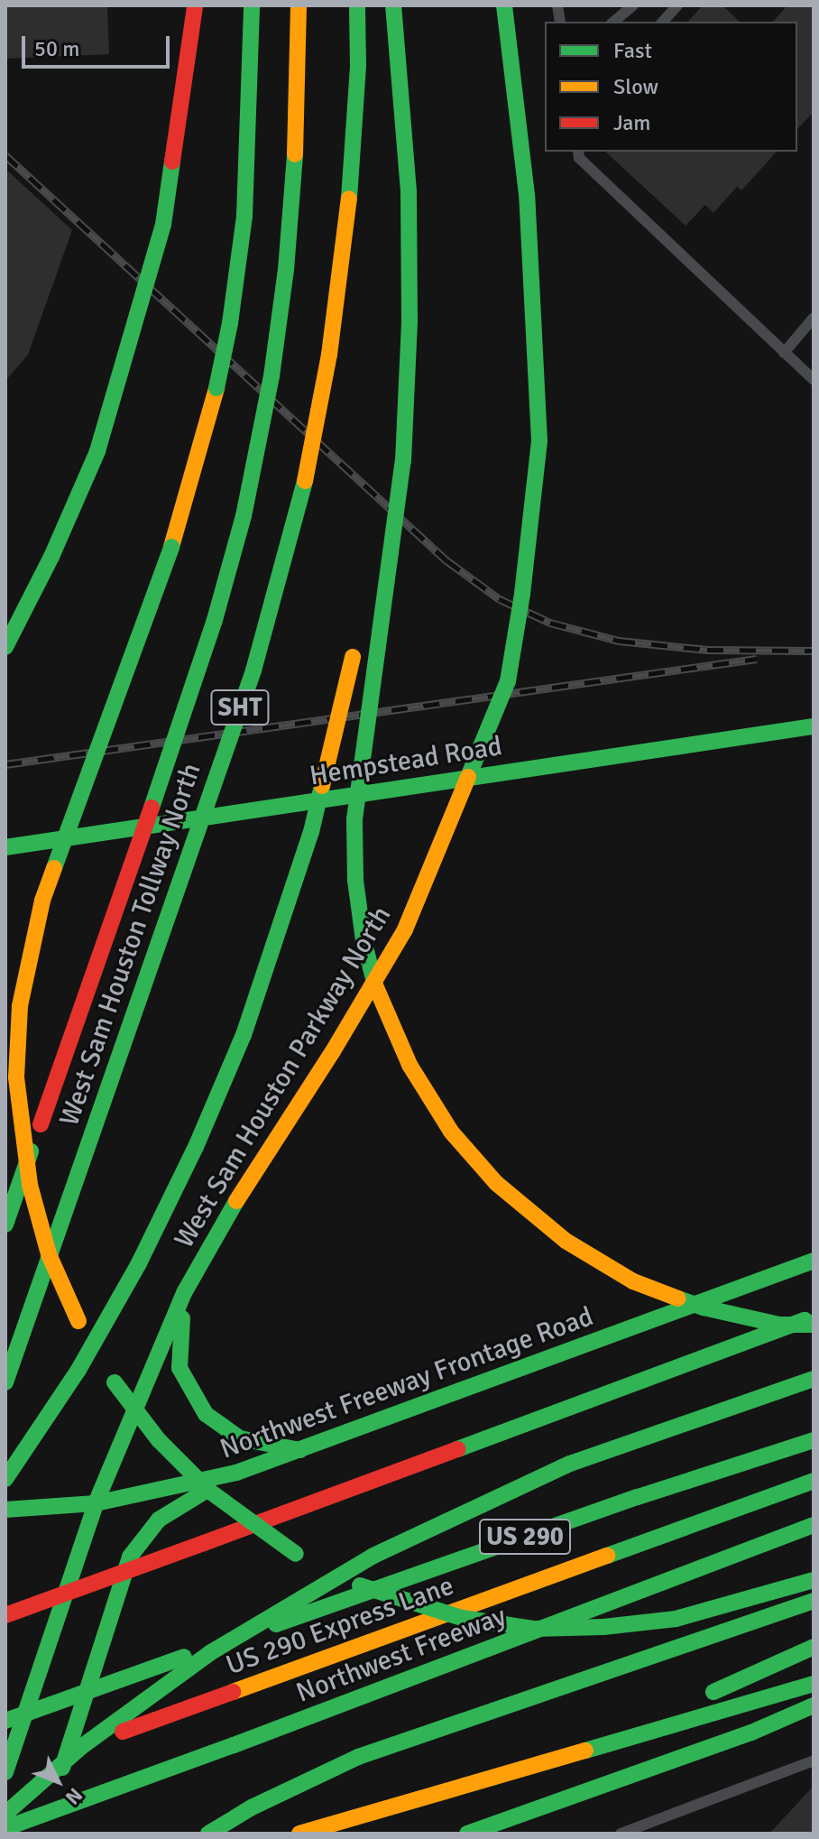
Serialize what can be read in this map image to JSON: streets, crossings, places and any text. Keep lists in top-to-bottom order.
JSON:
{
  "streets": {
    "main road": [
      "SHT",
      "Hempstead Road",
      "West Sam Houston Tollway North",
      "West Sam Houston Parkway North",
      "Northwest Freeway Frontage Road",
      "US 290",
      "US 290 Express Lane",
      "Northwest Freeway"
    ]
  },
  "crossings": [
    ["West Sam Houston Parkway North", "Northwest Freeway Frontage Road"],
    ["West Sam Houston Parkway North", "US 290 Express Lane"]
  ],
  "legend": ["Fast", "Slow", "Jam"],
  "scale_bar": "50 m",
  "north": "bottom right"
}
